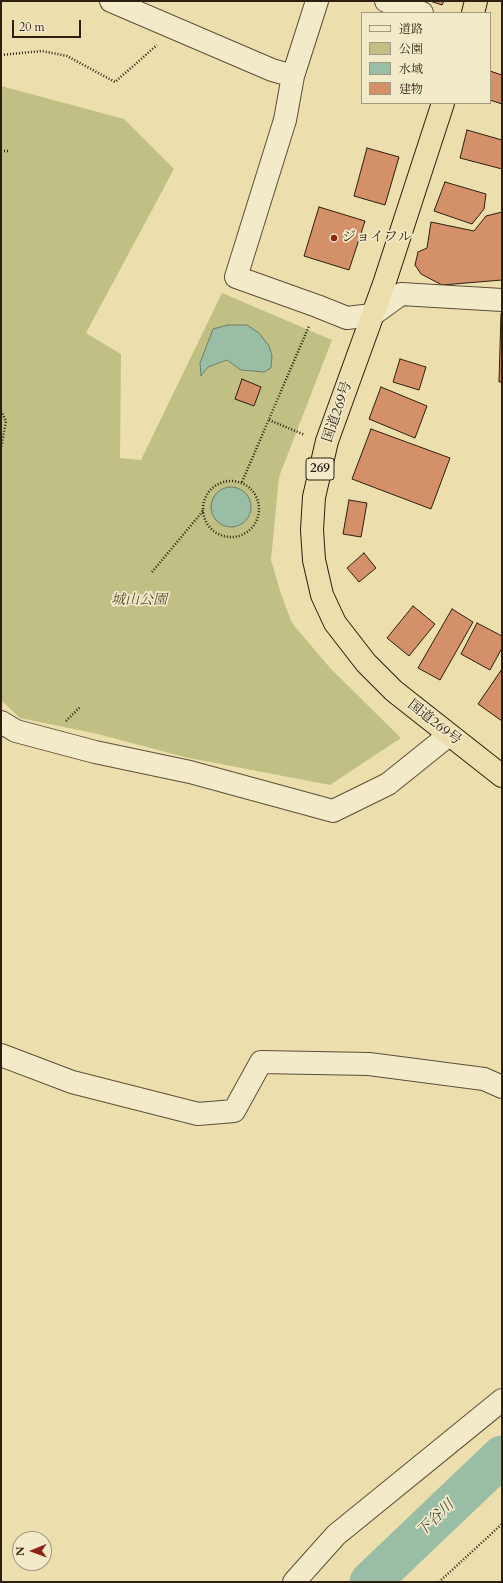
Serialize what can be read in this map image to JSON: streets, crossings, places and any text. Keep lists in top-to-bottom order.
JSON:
{
  "streets": {
    "highway": ["国道269号", "269"]
  },
  "water": ["下谷川"],
  "parks": ["城山公園"],
  "places": ["ジョイフル"],
  "legend": [
    "道路",
    "公園",
    "水域",
    "建物"
  ],
  "scale_bar": "20 m",
  "north": "left"
}
